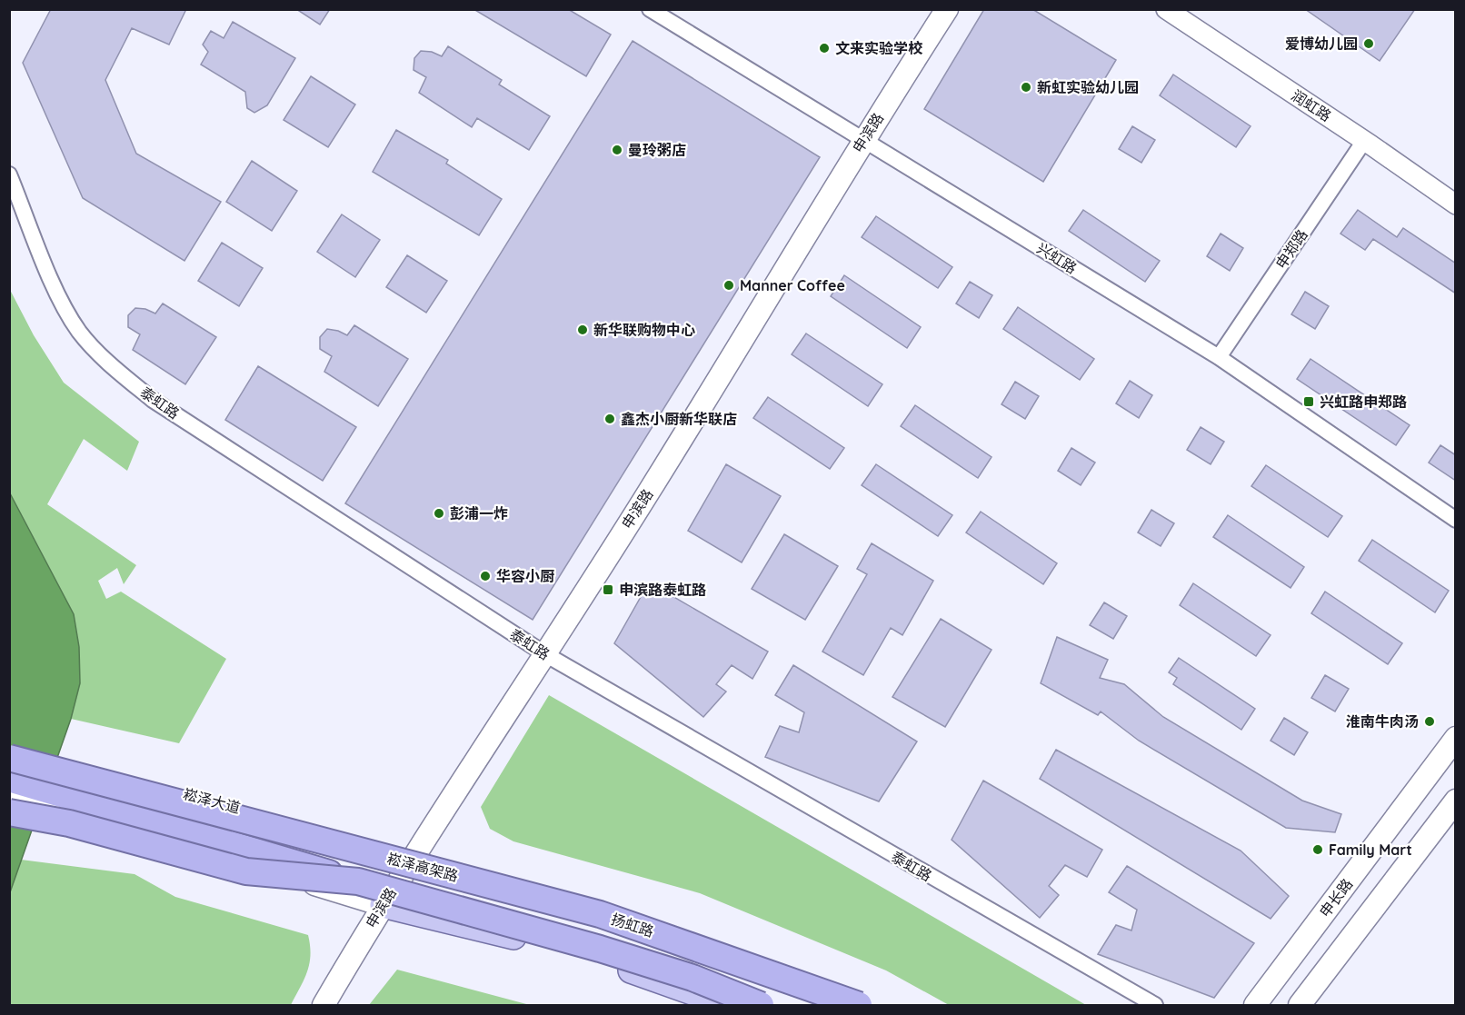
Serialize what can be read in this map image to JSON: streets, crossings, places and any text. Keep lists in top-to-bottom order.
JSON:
{
  "streets": {
    "highway": ["崧泽高架路"],
    "main road": [
      "申滨路",
      "崧泽大道",
      "申长路",
      "扬虹路"
    ],
    "street": [
      "润虹路",
      "申郑路",
      "兴虹路",
      "泰虹路"
    ]
  },
  "crossings": [
    ["润虹路", "申郑路"],
    ["申滨路", "兴虹路"],
    ["申滨路", "泰虹路"],
    ["申滨路", "崧泽大道"],
    ["申滨路", "扬虹路"],
    ["申郑路", "兴虹路"],
    ["崧泽大道", "扬虹路"]
  ],
  "places": {
    "other": [
      "爱博幼儿园",
      "文来实验学校",
      "新虹实验幼儿园",
      "曼玲粥店",
      "Manner Coffee",
      "新华联购物中心",
      "鑫杰小厨新华联店",
      "彭浦一炸",
      "华容小厨",
      "淮南牛肉汤",
      "Family Mart"
    ],
    "transit": ["兴虹路申郑路", "申滨路泰虹路"]
  }
}
